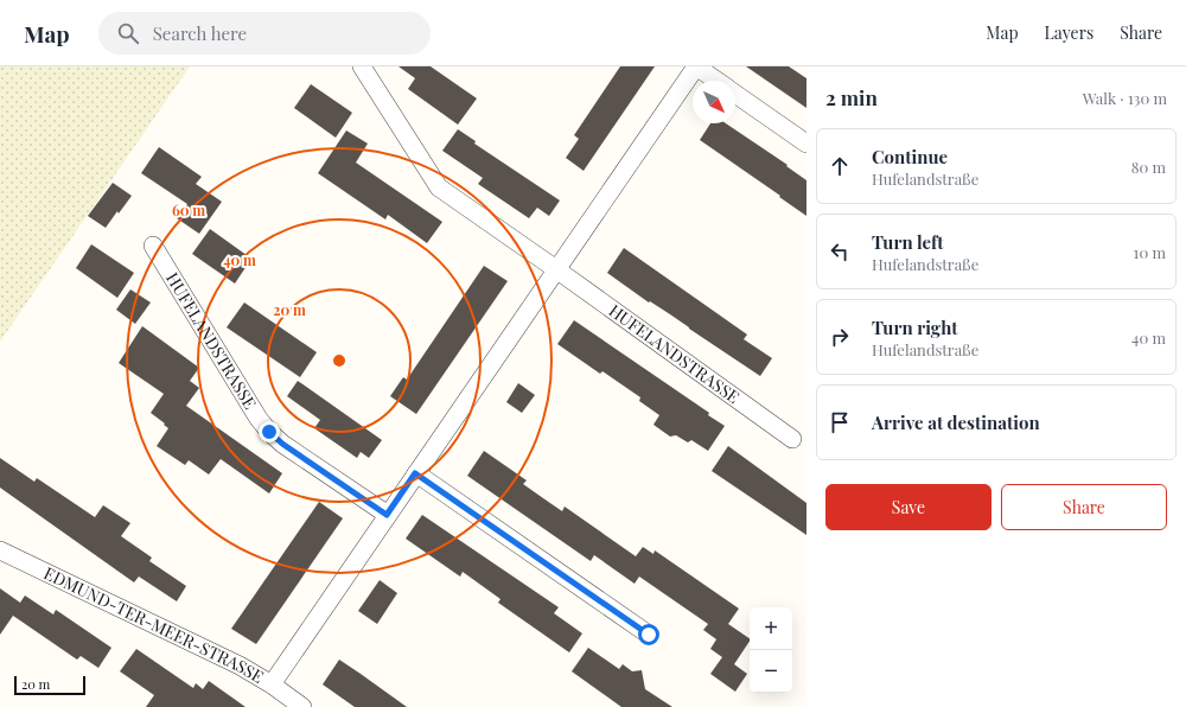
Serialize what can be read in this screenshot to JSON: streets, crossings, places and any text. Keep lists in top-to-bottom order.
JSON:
{
  "streets": {
    "street": ["HUFELANDSTRASSE", "EDMUND-TER-MEER-STRASSE"]
  },
  "scale_bar": "20 m",
  "north": "bottom right",
  "page": {
    "header": "Map",
    "search": "Search here",
    "nav": ["Map", "Layers", "Share"],
    "heading": ["2 min", "Walk · 130 m"],
    "list": [
      ["Continue", "Hufelandstraße", "80 m"],
      ["Turn left", "Hufelandstraße", "10 m"],
      ["Turn right", "Hufelandstraße", "40 m"],
      "Arrive at destination"
    ],
    "buttons": ["Save", "Share"],
    "map_buttons": ["+", "−"],
    "scale": "20 m"
  },
  "rings": ["60 m", "40 m", "20 m"]
}
